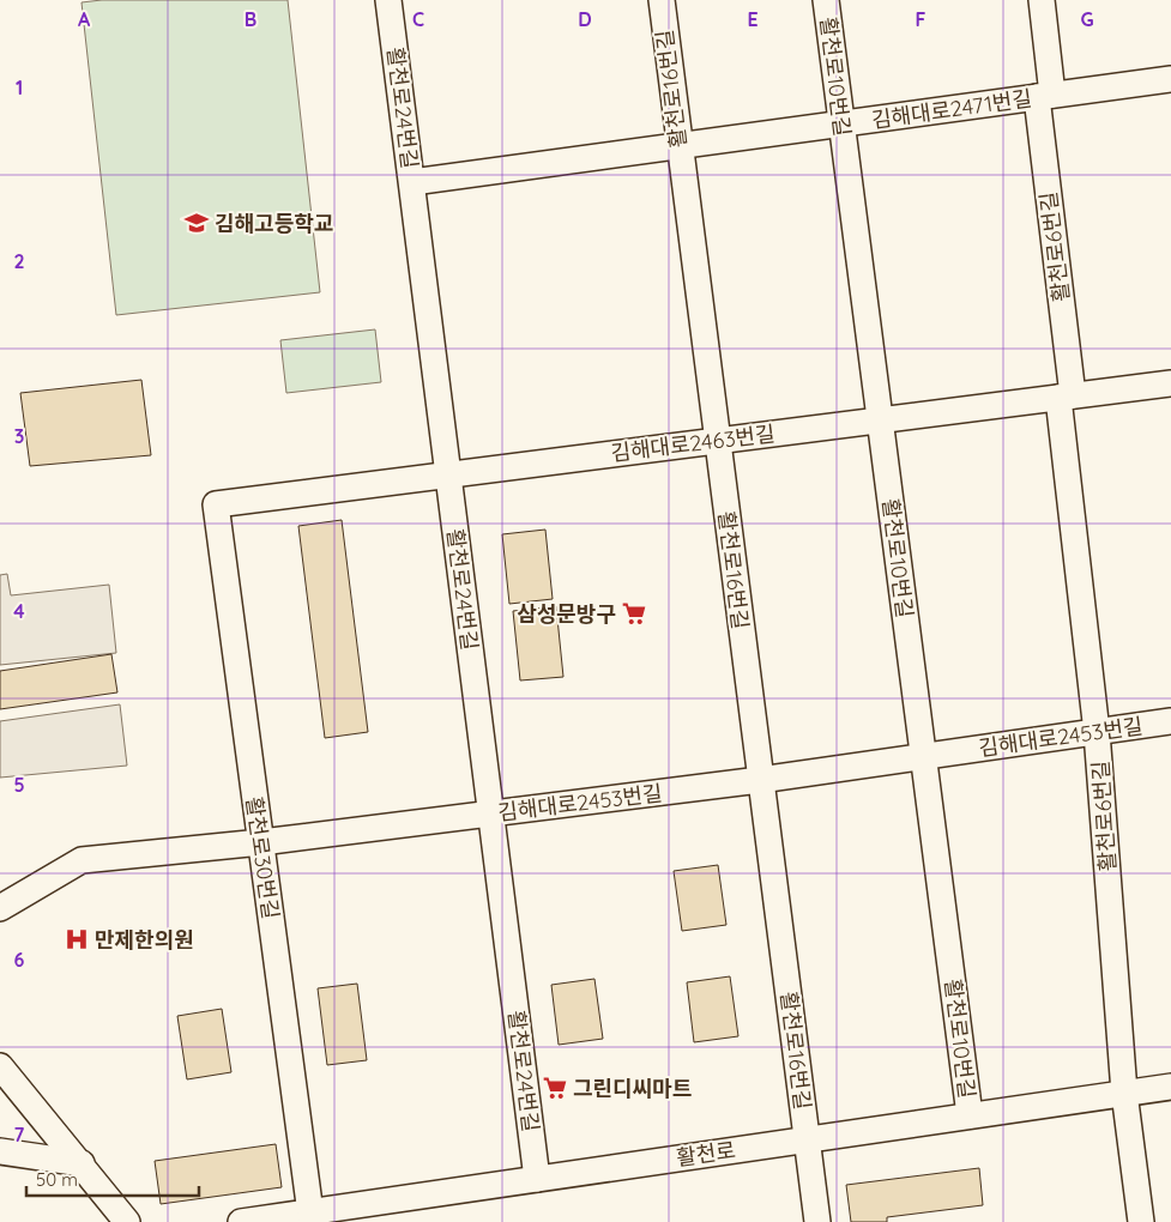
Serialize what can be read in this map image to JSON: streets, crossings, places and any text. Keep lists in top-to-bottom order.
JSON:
{
  "streets": {
    "street": [
      "활천로10번길",
      "활천로16번길",
      "활천로24번길",
      "김해대로2471번길",
      "활천로6번길",
      "김해대로2463번길",
      "김해대로2453번길",
      "활천로30번길",
      "활천로"
    ]
  },
  "crossings": [
    ["활천로10번길", "김해대로2471번길"],
    ["활천로10번길", "김해대로2463번길"],
    ["활천로10번길", "김해대로2453번길"],
    ["활천로10번길", "활천로"],
    ["활천로16번길", "김해대로2471번길"],
    ["활천로16번길", "김해대로2463번길"],
    ["활천로16번길", "김해대로2453번길"],
    ["활천로16번길", "활천로"],
    ["활천로24번길", "김해대로2471번길"],
    ["활천로24번길", "김해대로2463번길"],
    ["활천로24번길", "김해대로2453번길"],
    ["활천로24번길", "활천로"],
    ["김해대로2471번길", "활천로6번길"],
    ["활천로6번길", "김해대로2463번길"],
    ["활천로6번길", "김해대로2453번길"],
    ["활천로6번길", "활천로"],
    ["김해대로2463번길", "활천로30번길"],
    ["김해대로2453번길", "활천로30번길"],
    ["활천로30번길", "활천로"]
  ],
  "places": {
    "school or university": ["김해고등학교"],
    "supermarket": ["삼성문방구", "그린디씨마트"],
    "hospital": ["만제한의원"]
  },
  "scale_bar": "50 m",
  "grid": {
    "columns": [
      "A",
      "B",
      "C",
      "D",
      "E",
      "F",
      "G"
    ],
    "rows": [
      "1",
      "2",
      "3",
      "4",
      "5",
      "6",
      "7"
    ]
  }
}
